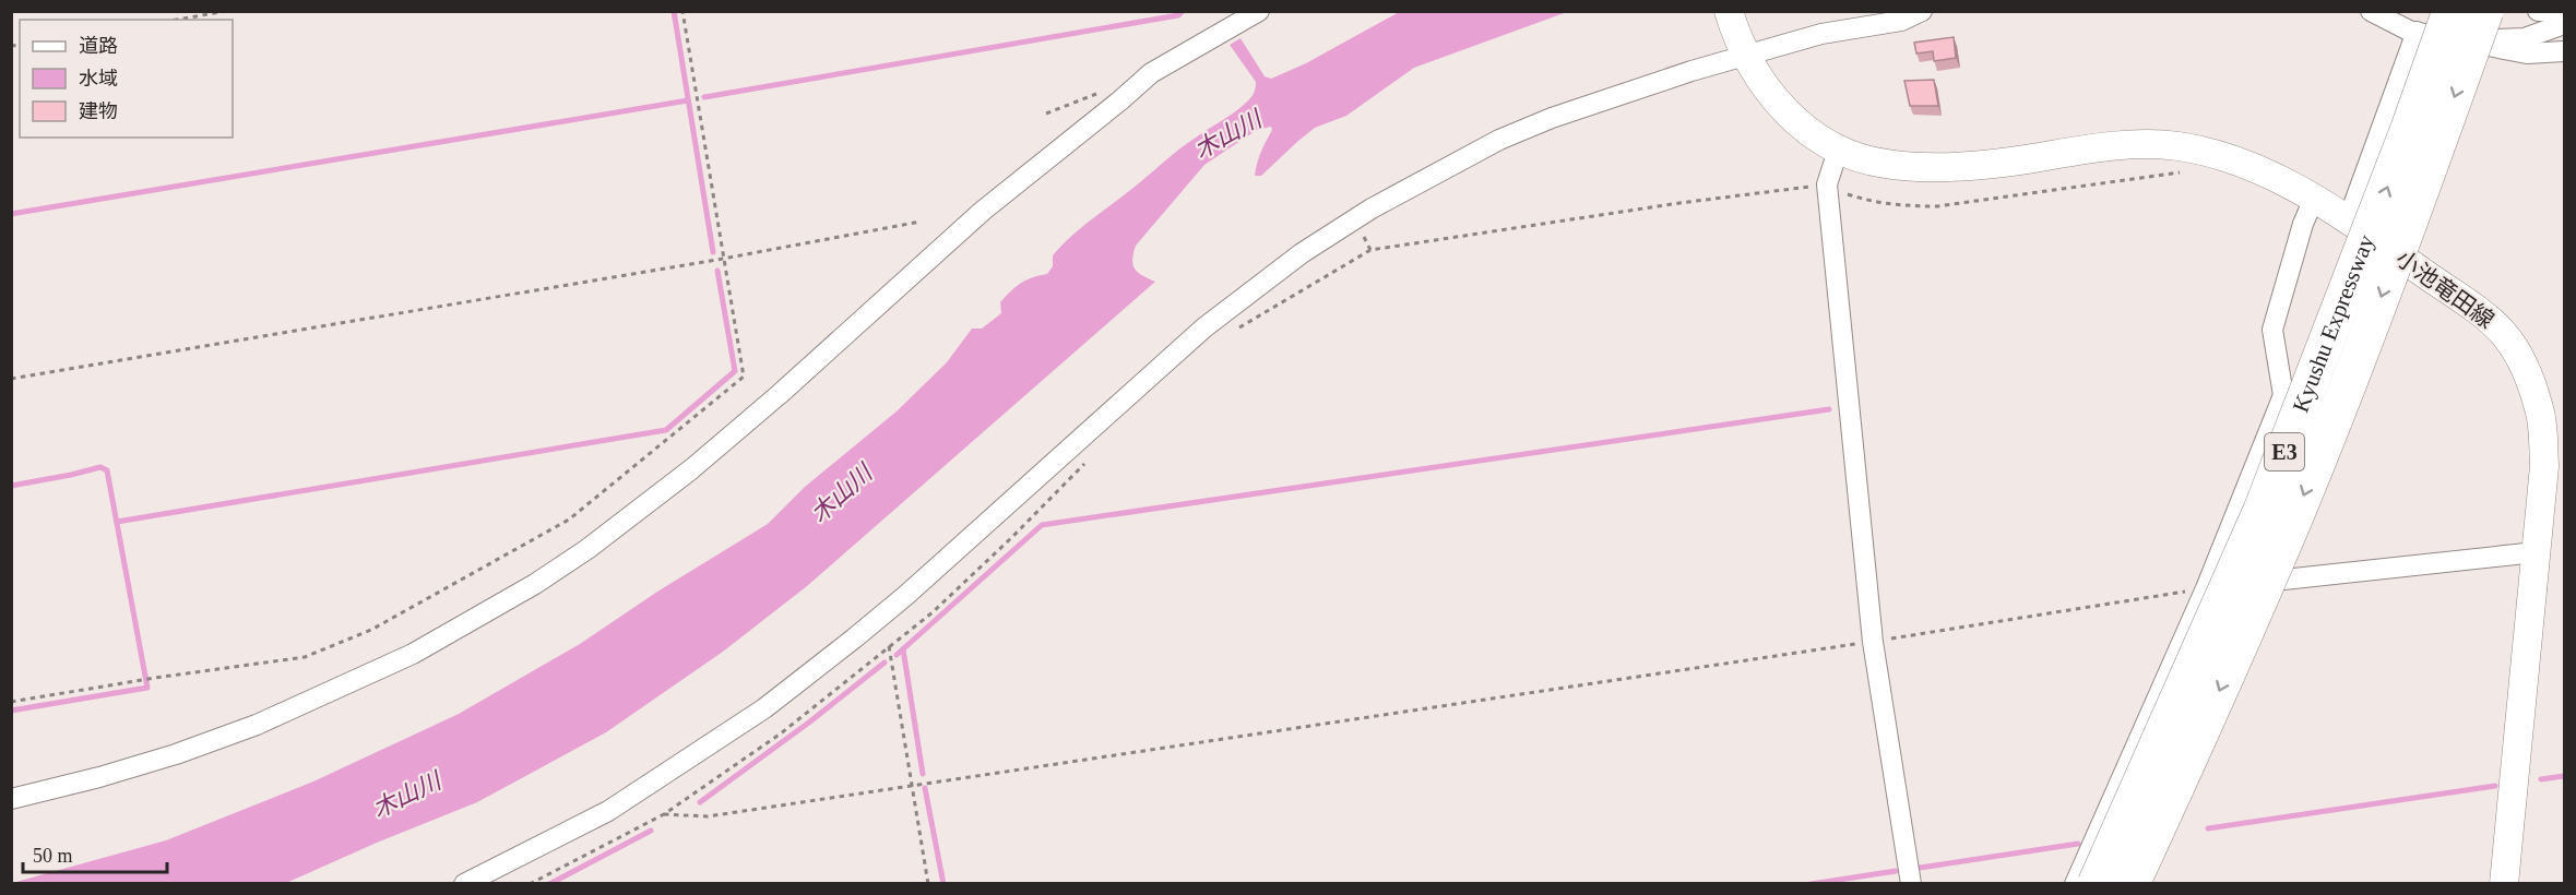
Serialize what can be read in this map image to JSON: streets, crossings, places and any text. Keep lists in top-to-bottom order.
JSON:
{
  "streets": {
    "highway": ["Kyushu Expressway", "E3"],
    "main road": ["小池竜田線"]
  },
  "water": ["木山川"],
  "legend": ["道路", "水域", "建物"],
  "scale_bar": "50 m"
}
